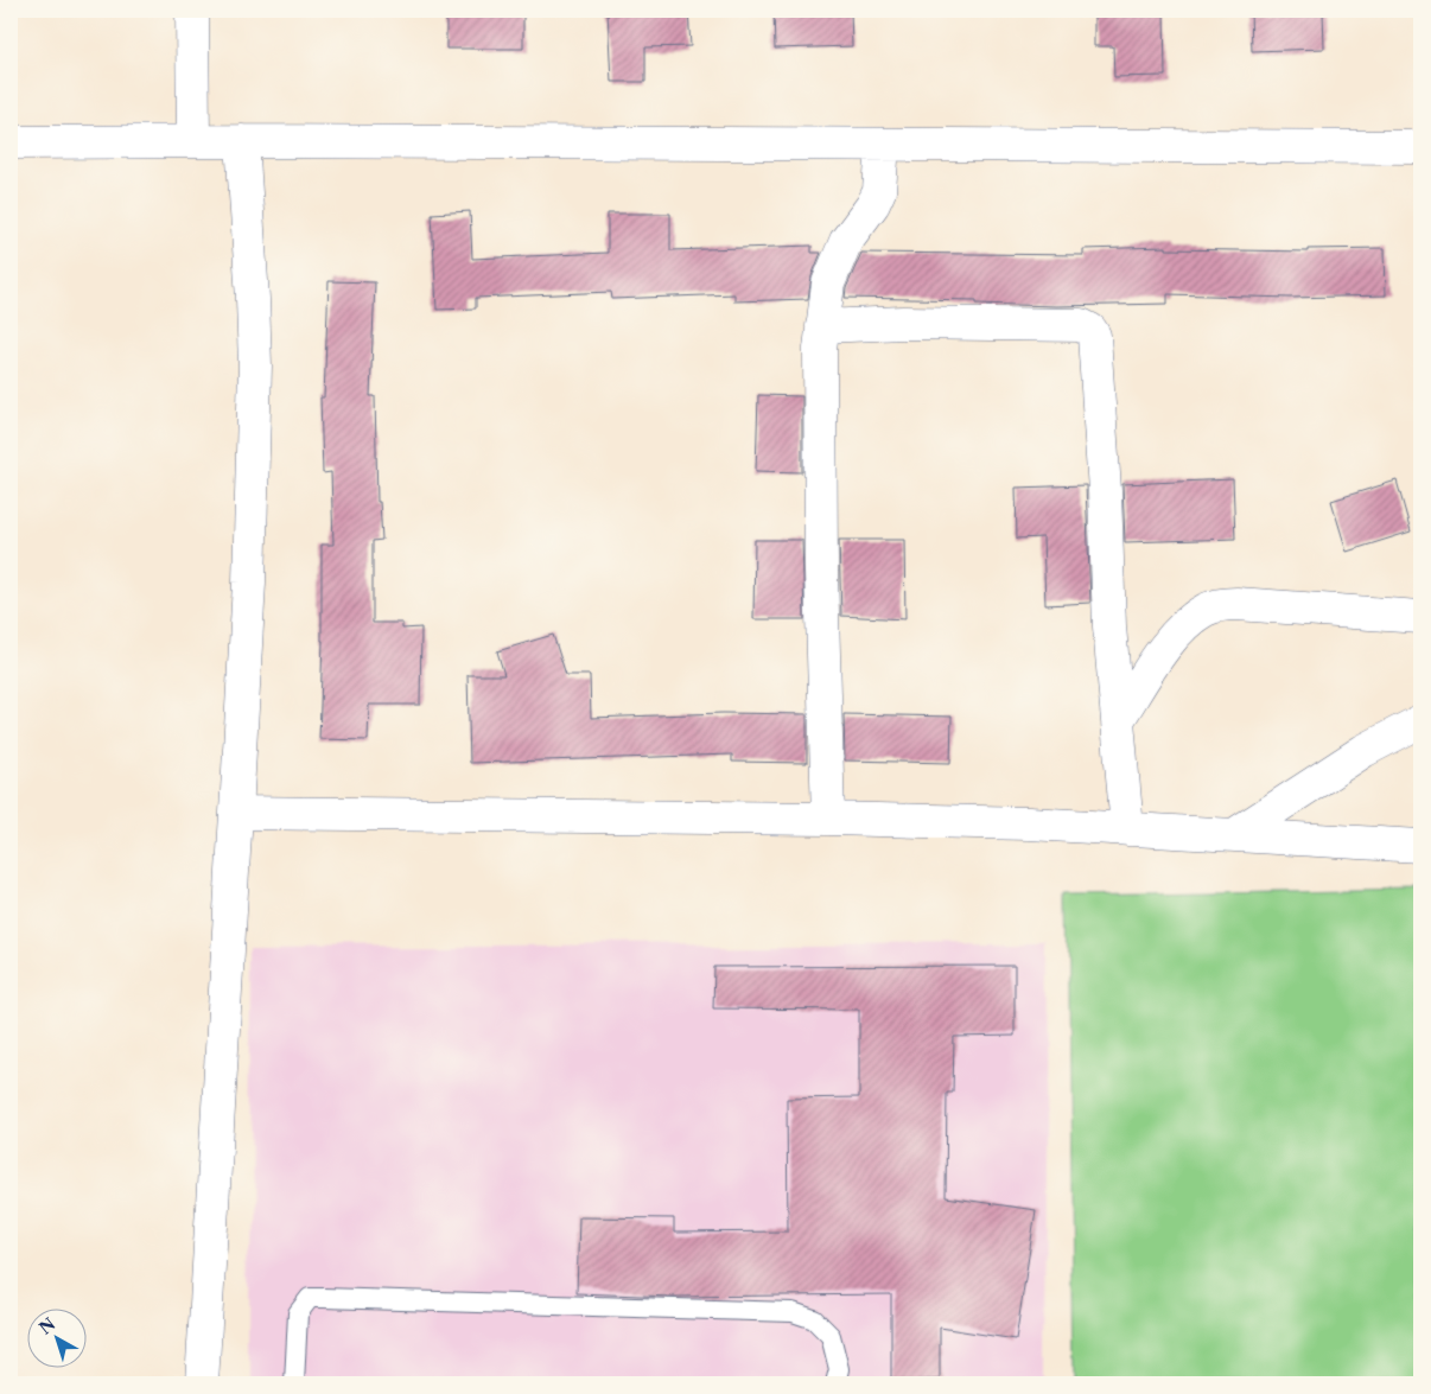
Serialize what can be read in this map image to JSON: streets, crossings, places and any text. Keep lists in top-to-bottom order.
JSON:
{
  "north": "top left"
}
